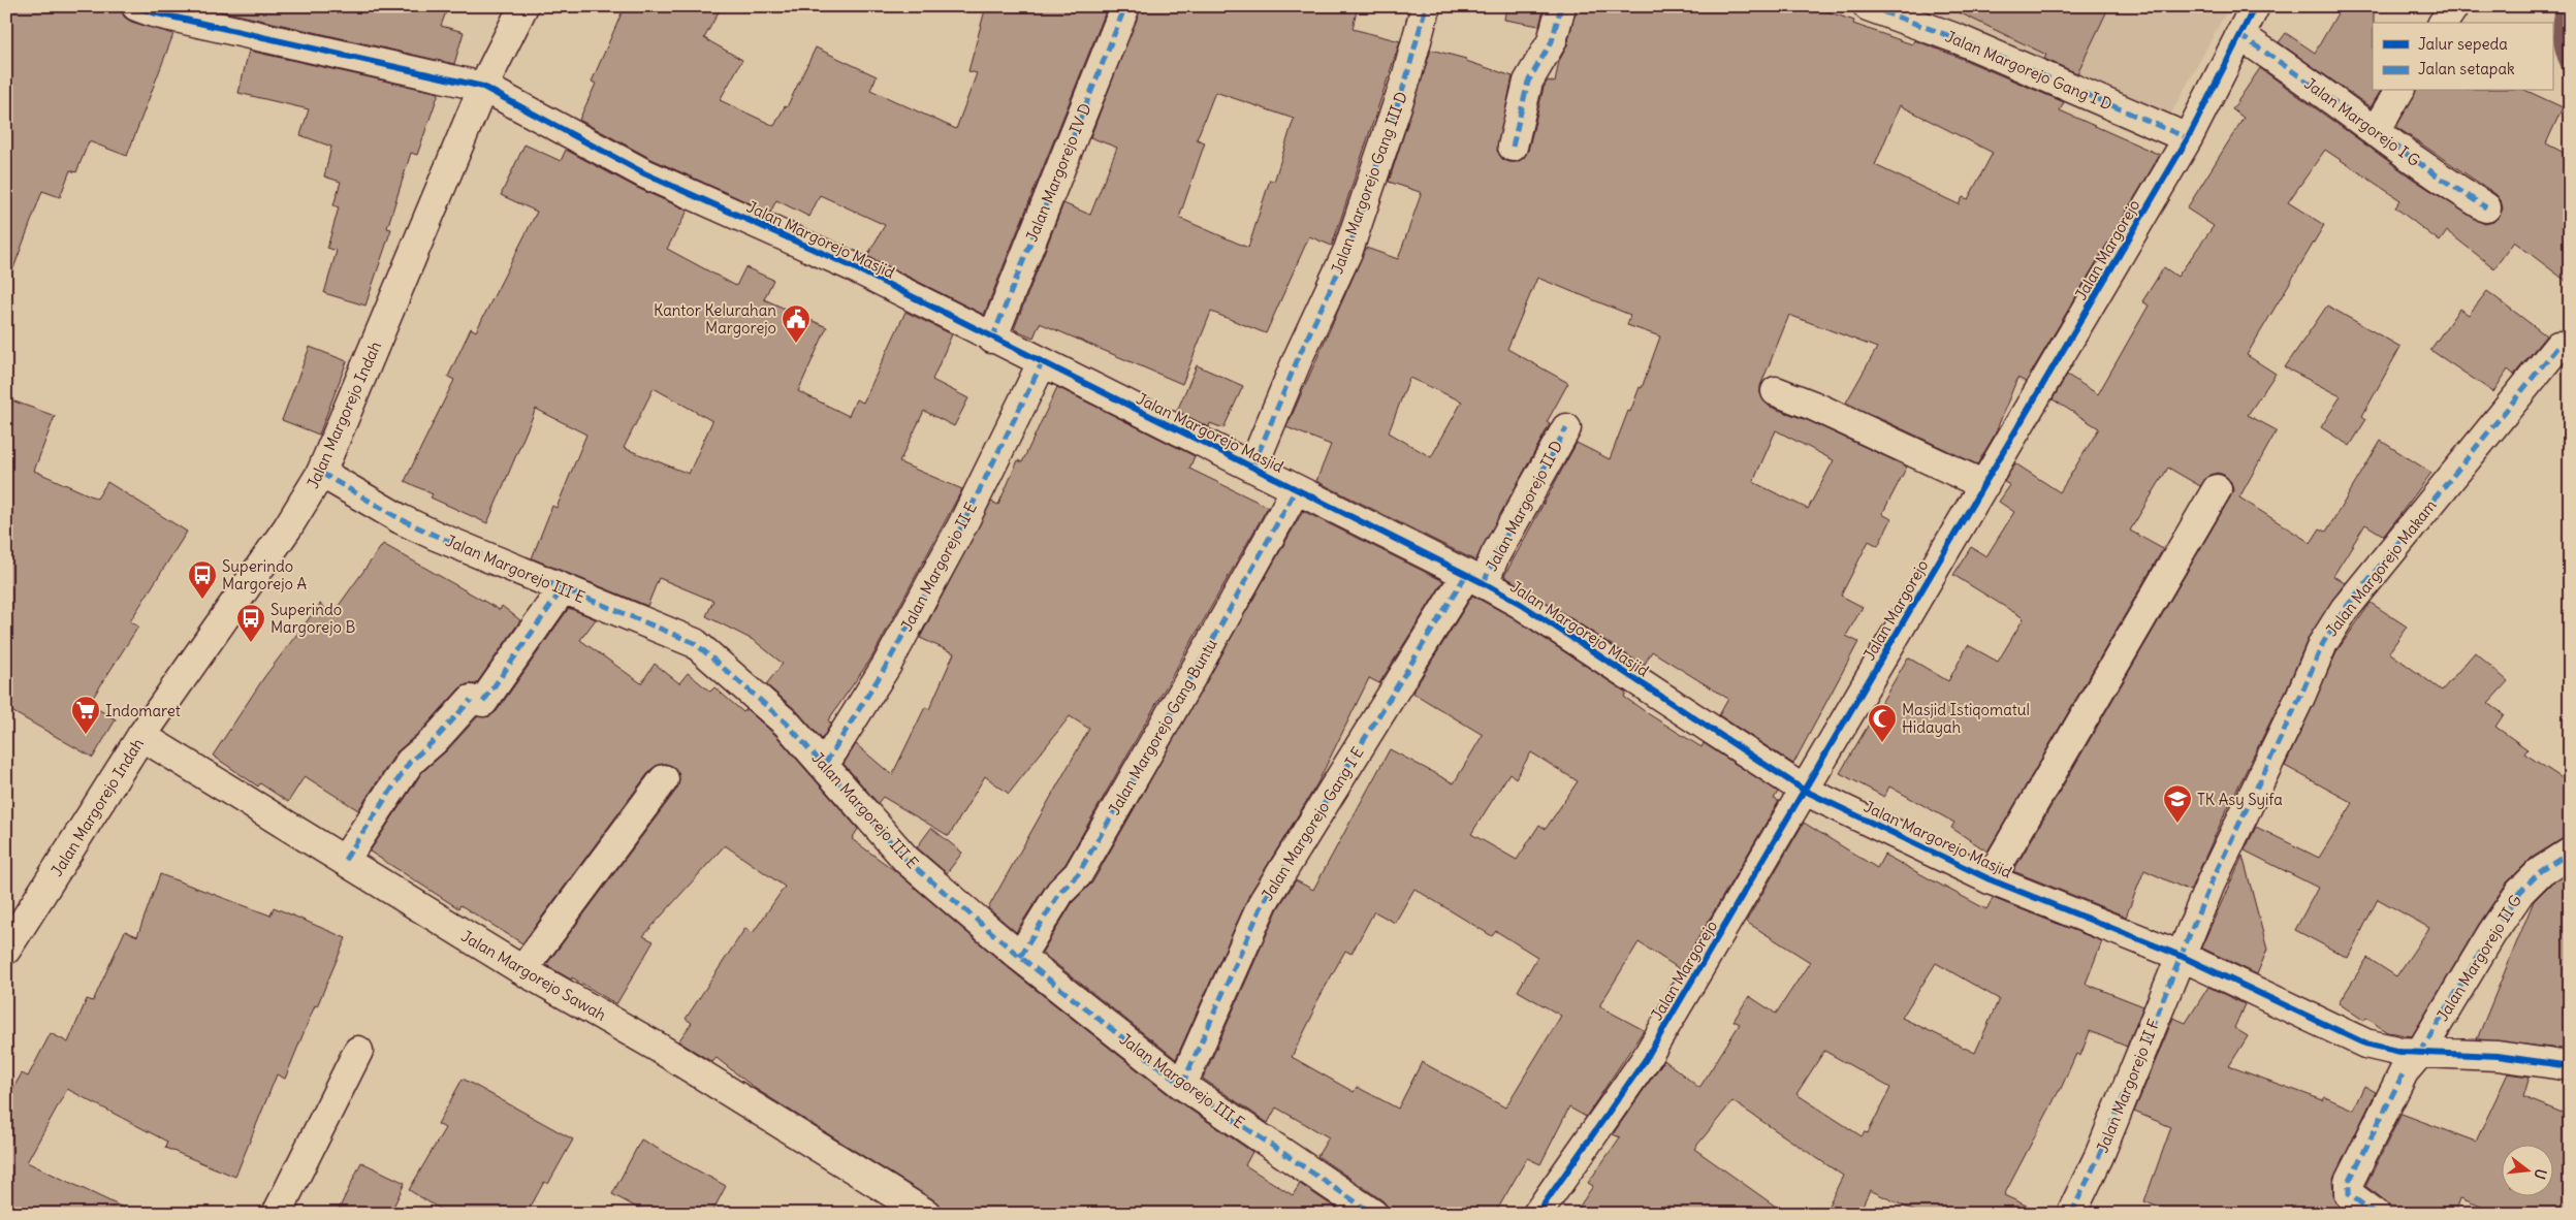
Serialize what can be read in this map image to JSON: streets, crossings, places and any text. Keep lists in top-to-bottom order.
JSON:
{
  "streets": {
    "street": [
      "Jalan Margorejo Gang I D",
      "Jalan Margorejo I G",
      "Jalan Margorejo IV D",
      "Jalan Margorejo Gang III D",
      "Jalan Margorejo Masjid",
      "Jalan Margorejo",
      "Jalan Margorejo Indah",
      "Jalan Margorejo II D",
      "Jalan Margorejo II E",
      "Jalan Margorejo Makam",
      "Jalan Margorejo III E",
      "Jalan Margorejo Gang Buntu",
      "Jalan Margorejo Gang I E",
      "Jalan Margorejo II G",
      "Jalan Margorejo Sawah",
      "Jalan Margorejo II F"
    ]
  },
  "crossings": [
    ["Jalan Margorejo Gang I D", "Jalan Margorejo"],
    ["Jalan Margorejo I G", "Jalan Margorejo"],
    ["Jalan Margorejo IV D", "Jalan Margorejo Masjid"],
    ["Jalan Margorejo Gang III D", "Jalan Margorejo Masjid"],
    ["Jalan Margorejo Masjid", "Jalan Margorejo"],
    ["Jalan Margorejo Masjid", "Jalan Margorejo Indah"],
    ["Jalan Margorejo Masjid", "Jalan Margorejo II D"],
    ["Jalan Margorejo Masjid", "Jalan Margorejo II E"],
    ["Jalan Margorejo Masjid", "Jalan Margorejo Makam"],
    ["Jalan Margorejo Masjid", "Jalan Margorejo Gang Buntu"],
    ["Jalan Margorejo Masjid", "Jalan Margorejo Gang I E"],
    ["Jalan Margorejo Masjid", "Jalan Margorejo II G"],
    ["Jalan Margorejo Masjid", "Jalan Margorejo II F"],
    ["Jalan Margorejo Indah", "Jalan Margorejo III E"],
    ["Jalan Margorejo Indah", "Jalan Margorejo Sawah"],
    ["Jalan Margorejo II D", "Jalan Margorejo Gang I E"],
    ["Jalan Margorejo II E", "Jalan Margorejo III E"],
    ["Jalan Margorejo Makam", "Jalan Margorejo II F"],
    ["Jalan Margorejo III E", "Jalan Margorejo Gang Buntu"],
    ["Jalan Margorejo III E", "Jalan Margorejo Gang I E"]
  ],
  "places": {
    "public building": ["Kantor Kelurahan Margorejo"],
    "bus stop": ["Superindo Margorejo A", "Superindo Margorejo B"],
    "supermarket": ["Indomaret"],
    "mosque": ["Masjid Istiqomatul Hidayah"],
    "school or university": ["TK Asy Syifa"]
  },
  "legend": ["Jalur sepeda", "Jalan setapak"],
  "north": "right"
}
